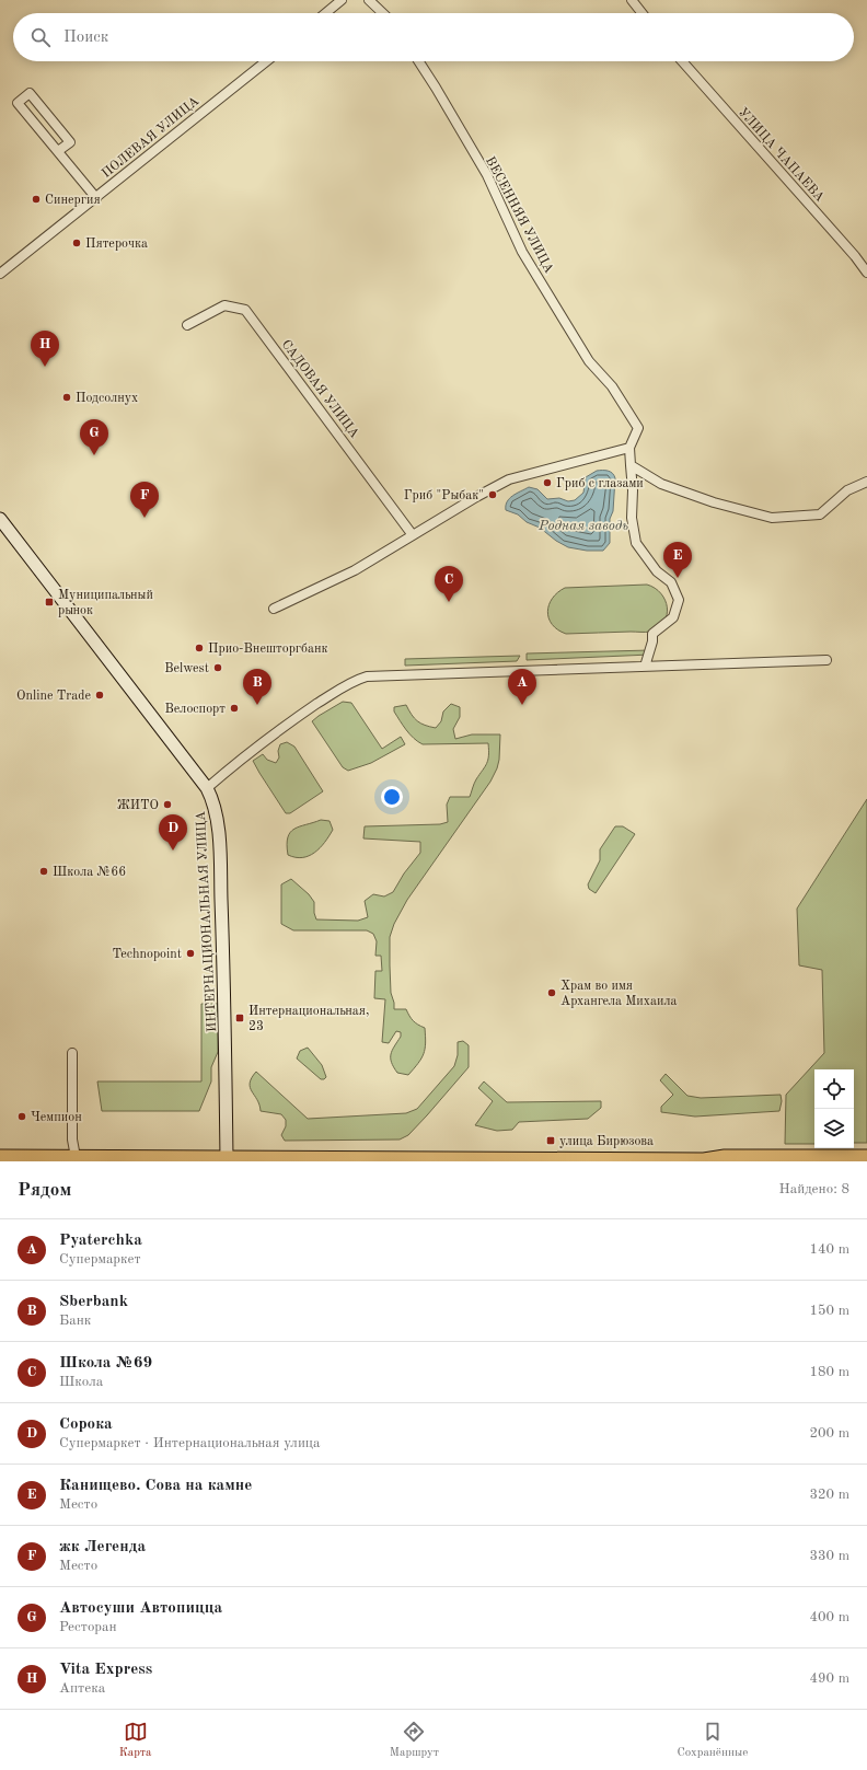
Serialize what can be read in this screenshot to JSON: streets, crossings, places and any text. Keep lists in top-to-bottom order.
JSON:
{
  "streets": {
    "main road": ["ИНТЕРНАЦИОНАЛЬНАЯ УЛИЦА"],
    "street": [
      "ПОЛЕВАЯ УЛИЦА",
      "УЛИЦА ЧАПАЕВА",
      "ВЕСЕННЯЯ УЛИЦА",
      "САДОВАЯ УЛИЦА"
    ]
  },
  "water": ["Родная заводь"],
  "places": {
    "other": [
      "Синергия",
      "Пятерочка",
      "Подсолнух",
      "Гриб с глазами",
      "Гриб \"Рыбак\"",
      "Прио-Внешторгбанк",
      "Belwest",
      "Online Trade",
      "Велоспорт",
      "ЖИТО",
      "Школа №66",
      "Technopoint",
      "Храм во имя Архангела Михаила",
      "Чемпион"
    ],
    "transit": ["Муниципальный рынок", "Интернациональная, 23", "улица Бирюзова"]
  },
  "page": {
    "search": "Поиск",
    "pins": [
      "H",
      "G",
      "F",
      "E",
      "C",
      "A",
      "B",
      "D"
    ],
    "heading": ["Рядом", "Найдено: 8"],
    "list": [
      {
        "mark": "A",
        "name": "Pyaterchka",
        "note": "Супермаркет",
        "value": "140 m"
      },
      {
        "mark": "B",
        "name": "Sberbank",
        "note": "Банк",
        "value": "150 m"
      },
      {
        "mark": "C",
        "name": "Школа №69",
        "note": "Школа",
        "value": "180 m"
      },
      {
        "mark": "D",
        "name": "Сорока",
        "note": "Супермаркет · Интернациональная улица",
        "value": "200 m"
      },
      {
        "mark": "E",
        "name": "Канищево. Сова на камне",
        "note": "Место",
        "value": "320 m"
      },
      {
        "mark": "F",
        "name": "жк Легенда",
        "note": "Место",
        "value": "330 m"
      },
      {
        "mark": "G",
        "name": "Автосуши Автопицца",
        "note": "Ресторан",
        "value": "400 m"
      },
      {
        "mark": "H",
        "name": "Vita Express",
        "note": "Аптека",
        "value": "490 m"
      }
    ],
    "nav": ["Карта", "Маршрут", "Сохранённые"]
  }
}
